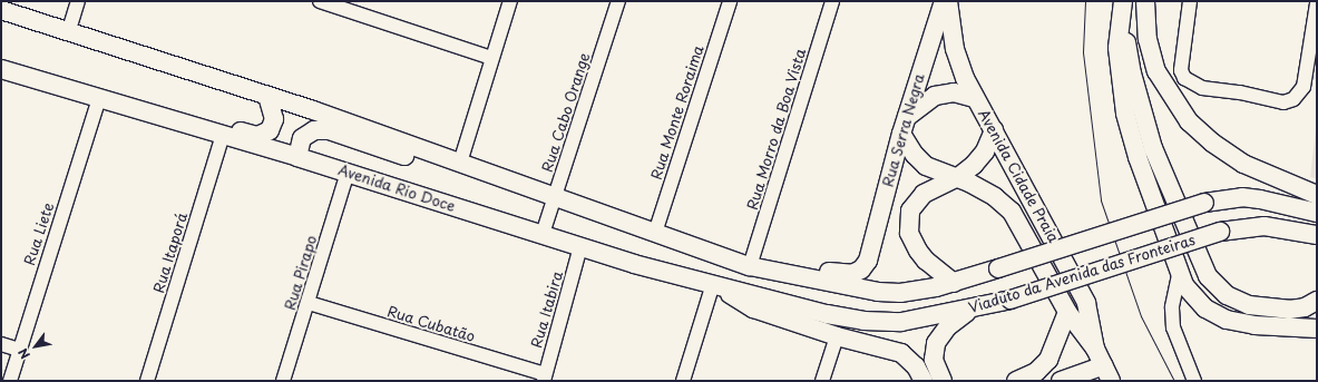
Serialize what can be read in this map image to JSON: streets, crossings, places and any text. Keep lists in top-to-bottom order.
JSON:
{
  "streets": {
    "main road": [
      "Rua Serra Negra",
      "Avenida Cidade Praia",
      "Avenida Rio Doce",
      "Viaduto da Avenida das Fronteiras"
    ],
    "street": [
      "Rua Cabo Orange",
      "Rua Monte Roraima",
      "Rua Morro da Boa Vista",
      "Rua Liete",
      "Rua Itaporá",
      "Rua Pirapo",
      "Rua Itabira",
      "Rua Cubatão"
    ]
  },
  "crossings": [
    ["Rua Cabo Orange", "Avenida Rio Doce"],
    ["Rua Morro da Boa Vista", "Rua Serra Negra"],
    ["Rua Morro da Boa Vista", "Viaduto da Avenida das Fronteiras"],
    ["Rua Serra Negra", "Avenida Cidade Praia"],
    ["Rua Serra Negra", "Viaduto da Avenida das Fronteiras"],
    ["Avenida Rio Doce", "Rua Liete"],
    ["Avenida Rio Doce", "Rua Itaporá"],
    ["Avenida Rio Doce", "Rua Pirapo"],
    ["Avenida Rio Doce", "Viaduto da Avenida das Fronteiras"],
    ["Avenida Rio Doce", "Rua Itabira"],
    ["Rua Pirapo", "Rua Cubatão"],
    ["Rua Itabira", "Rua Cubatão"]
  ],
  "north": "bottom left"
}
